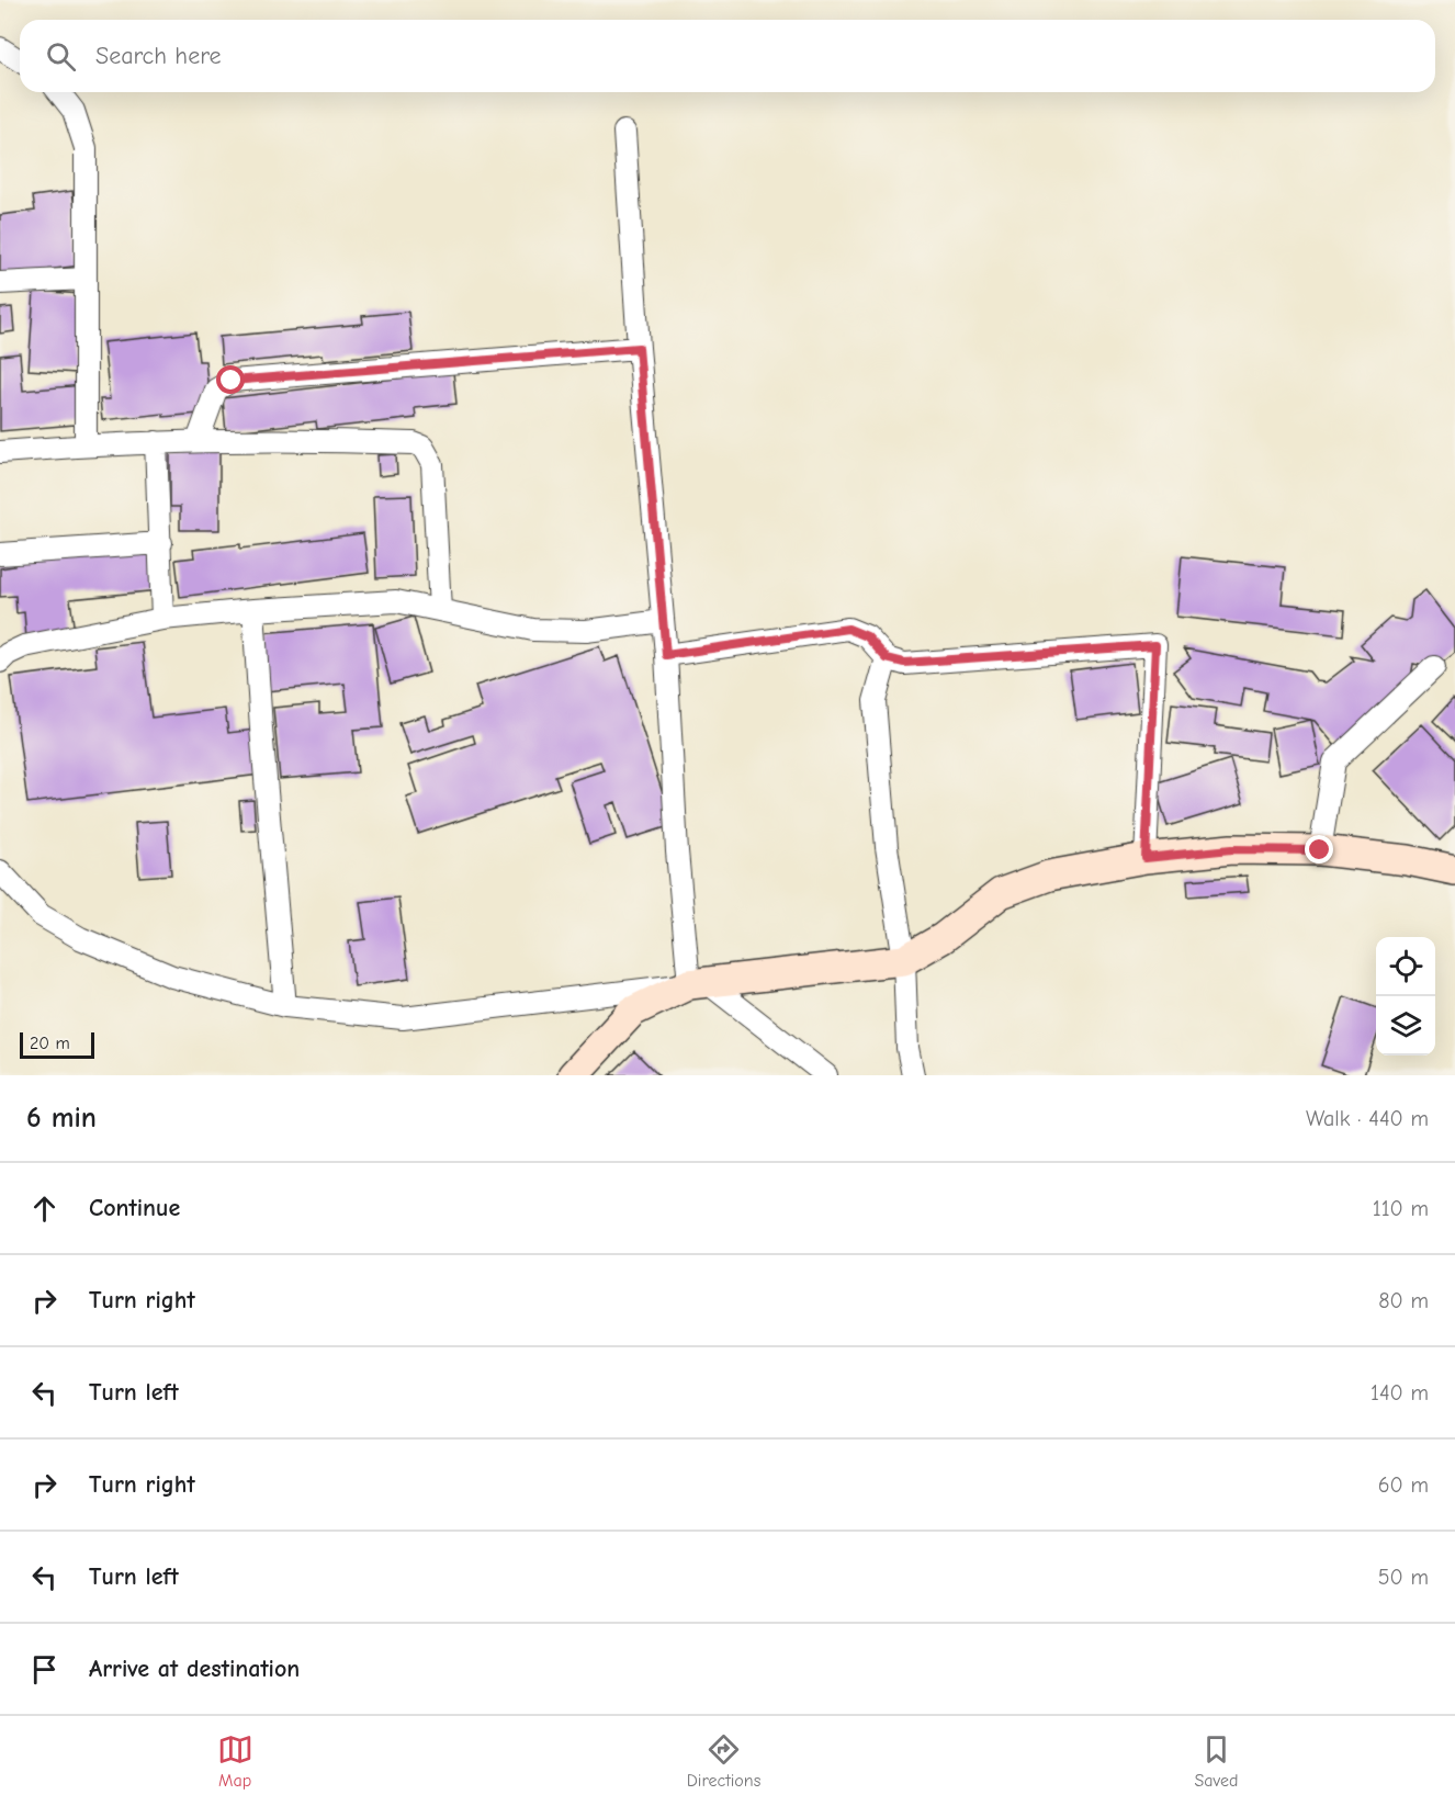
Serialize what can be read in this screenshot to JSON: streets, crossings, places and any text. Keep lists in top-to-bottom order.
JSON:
{
  "scale_bar": "20 m",
  "page": {
    "search": "Search here",
    "scale": "20 m",
    "heading": ["6 min", "Walk · 440 m"],
    "list": [
      ["Continue", "110 m"],
      ["Turn right", "80 m"],
      ["Turn left", "140 m"],
      ["Turn right", "60 m"],
      ["Turn left", "50 m"],
      "Arrive at destination"
    ],
    "nav": ["Map", "Directions", "Saved"]
  }
}
